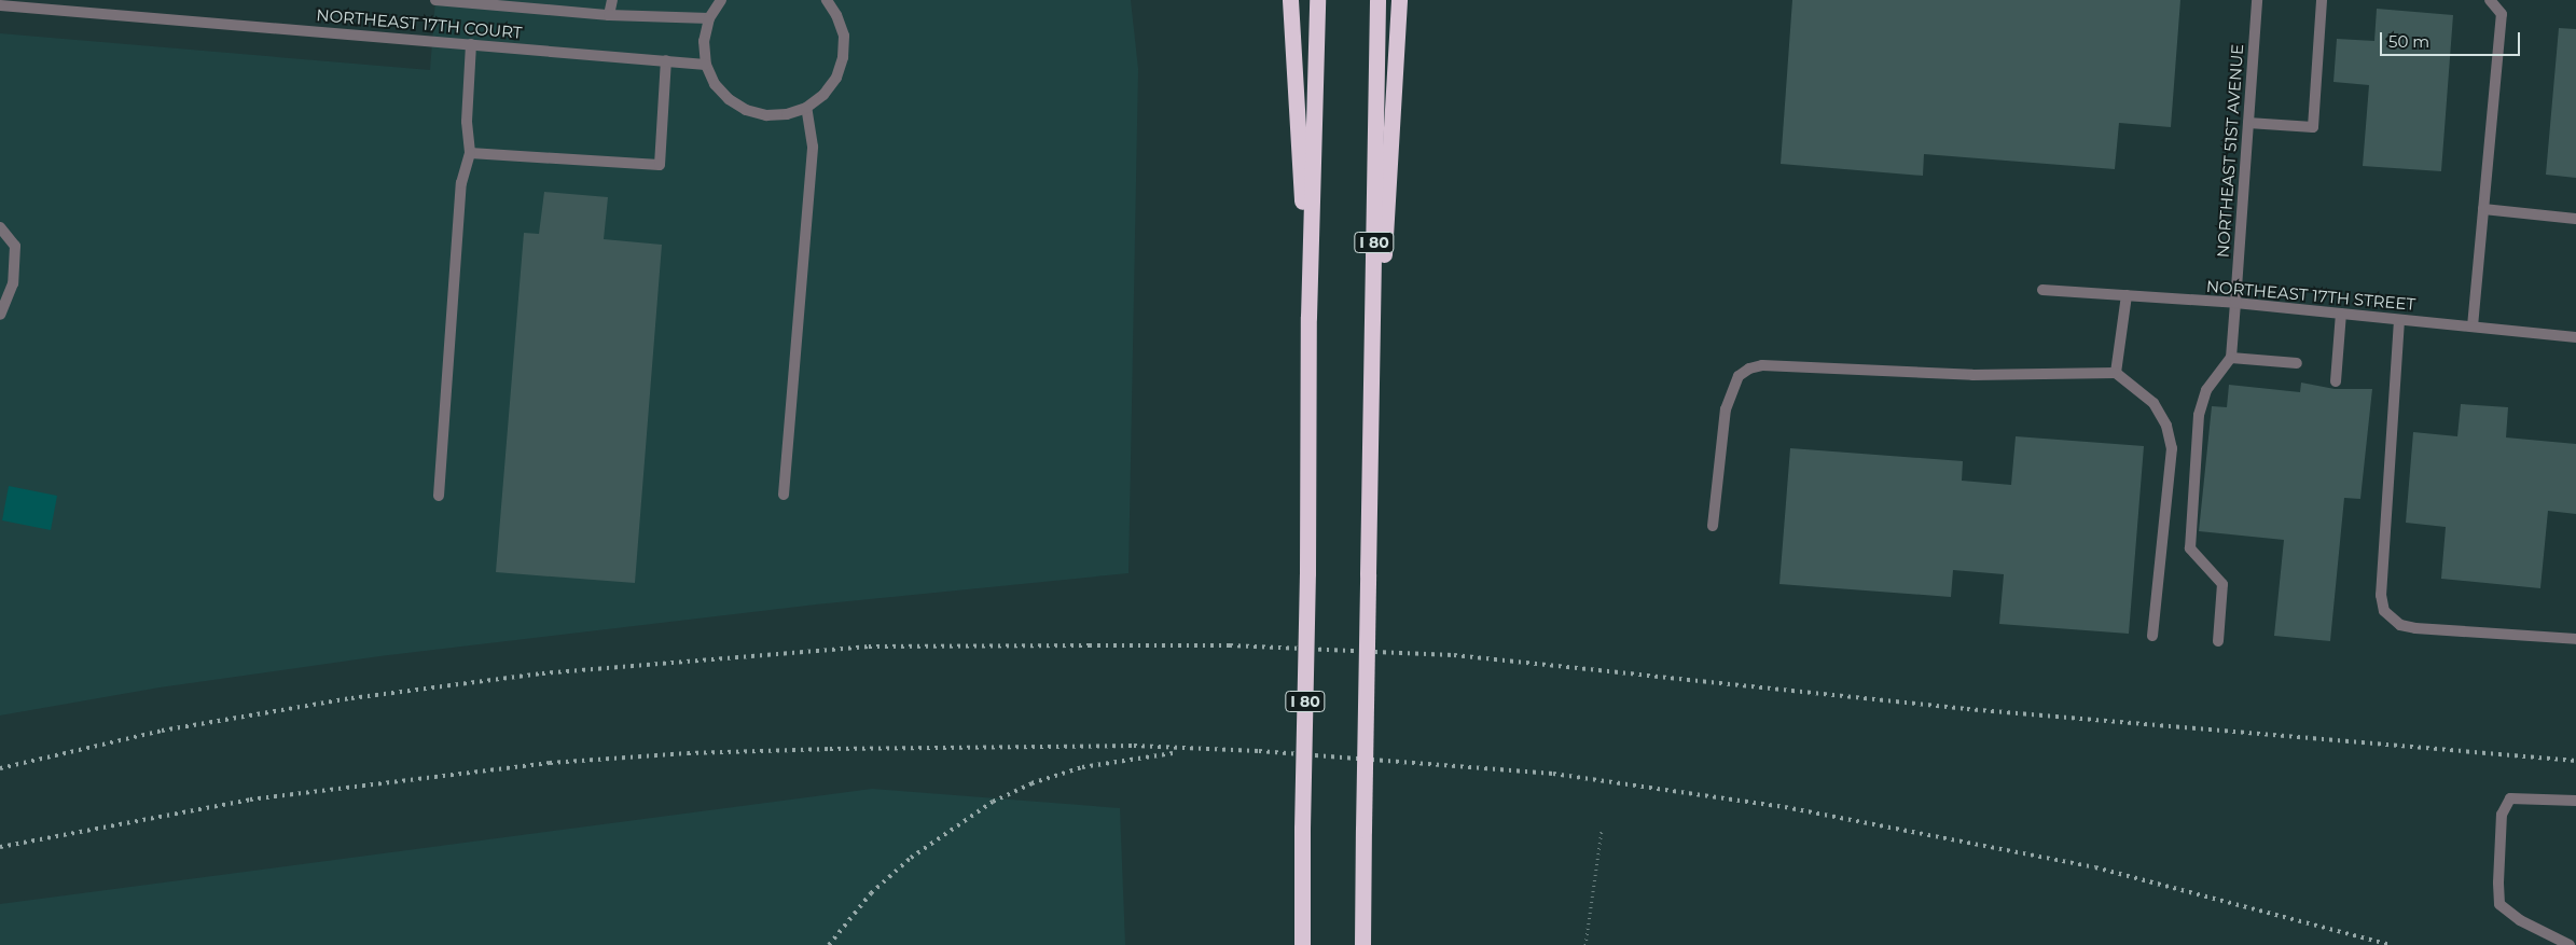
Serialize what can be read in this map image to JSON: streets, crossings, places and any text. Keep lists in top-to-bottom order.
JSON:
{
  "streets": {
    "highway": ["I 80"],
    "street": ["NORTHEAST 17TH COURT", "NORTHEAST 51ST AVENUE", "NORTHEAST 17TH STREET"]
  },
  "crossings": [
    ["NORTHEAST 51ST AVENUE", "NORTHEAST 17TH STREET"]
  ],
  "scale_bar": "50 m"
}
